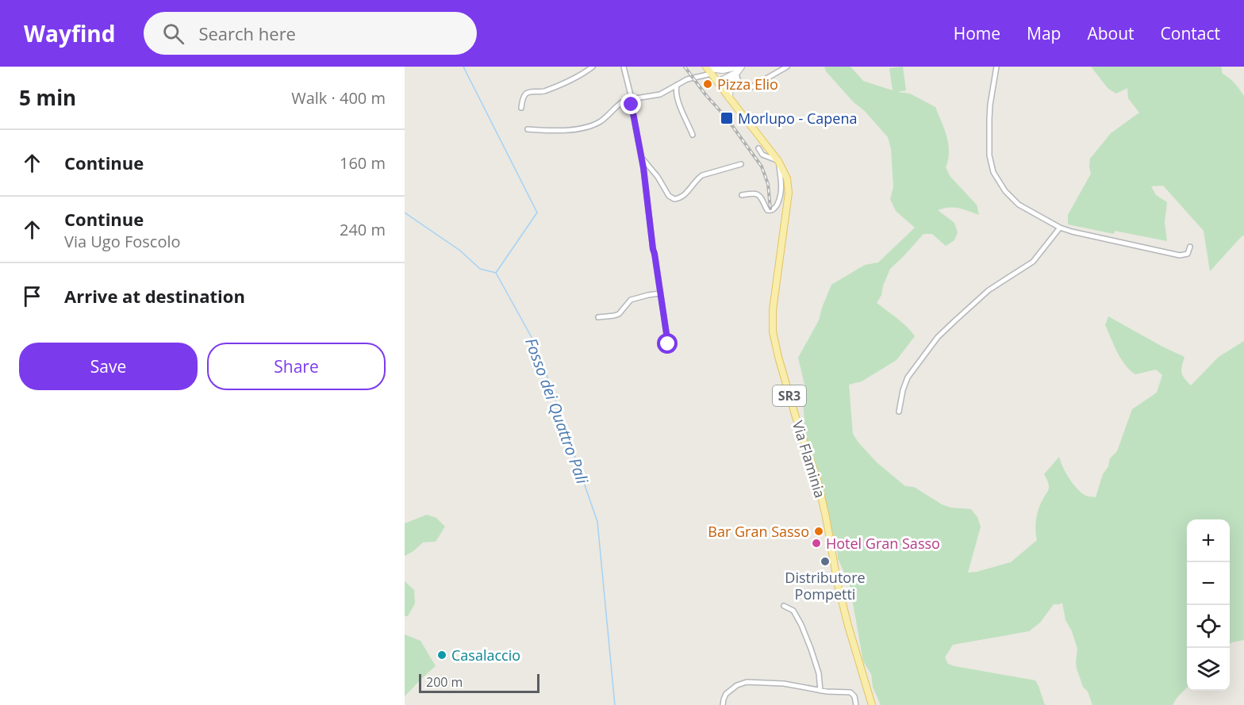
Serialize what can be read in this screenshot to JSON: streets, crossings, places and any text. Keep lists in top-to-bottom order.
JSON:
{
  "streets": {
    "main road": ["SR3", "Via Flaminia"]
  },
  "water": ["Fosso dei Quattro Pali"],
  "places": {
    "other": [
      "Pizza Elio",
      "Bar Gran Sasso",
      "Hotel Gran Sasso",
      "Distributore Pompetti",
      "Casalaccio"
    ],
    "transit": ["Morlupo - Capena"]
  },
  "scale_bar": "200 m",
  "page": {
    "header": "Wayfind",
    "search": "Search here",
    "nav": [
      "Home",
      "Map",
      "About",
      "Contact"
    ],
    "heading": ["5 min", "Walk · 400 m"],
    "list": [
      ["Continue", "160 m"],
      ["Continue", "Via Ugo Foscolo", "240 m"],
      "Arrive at destination"
    ],
    "buttons": ["Save", "Share"],
    "map_buttons": ["+", "−"],
    "scale": "200 m"
  }
}
